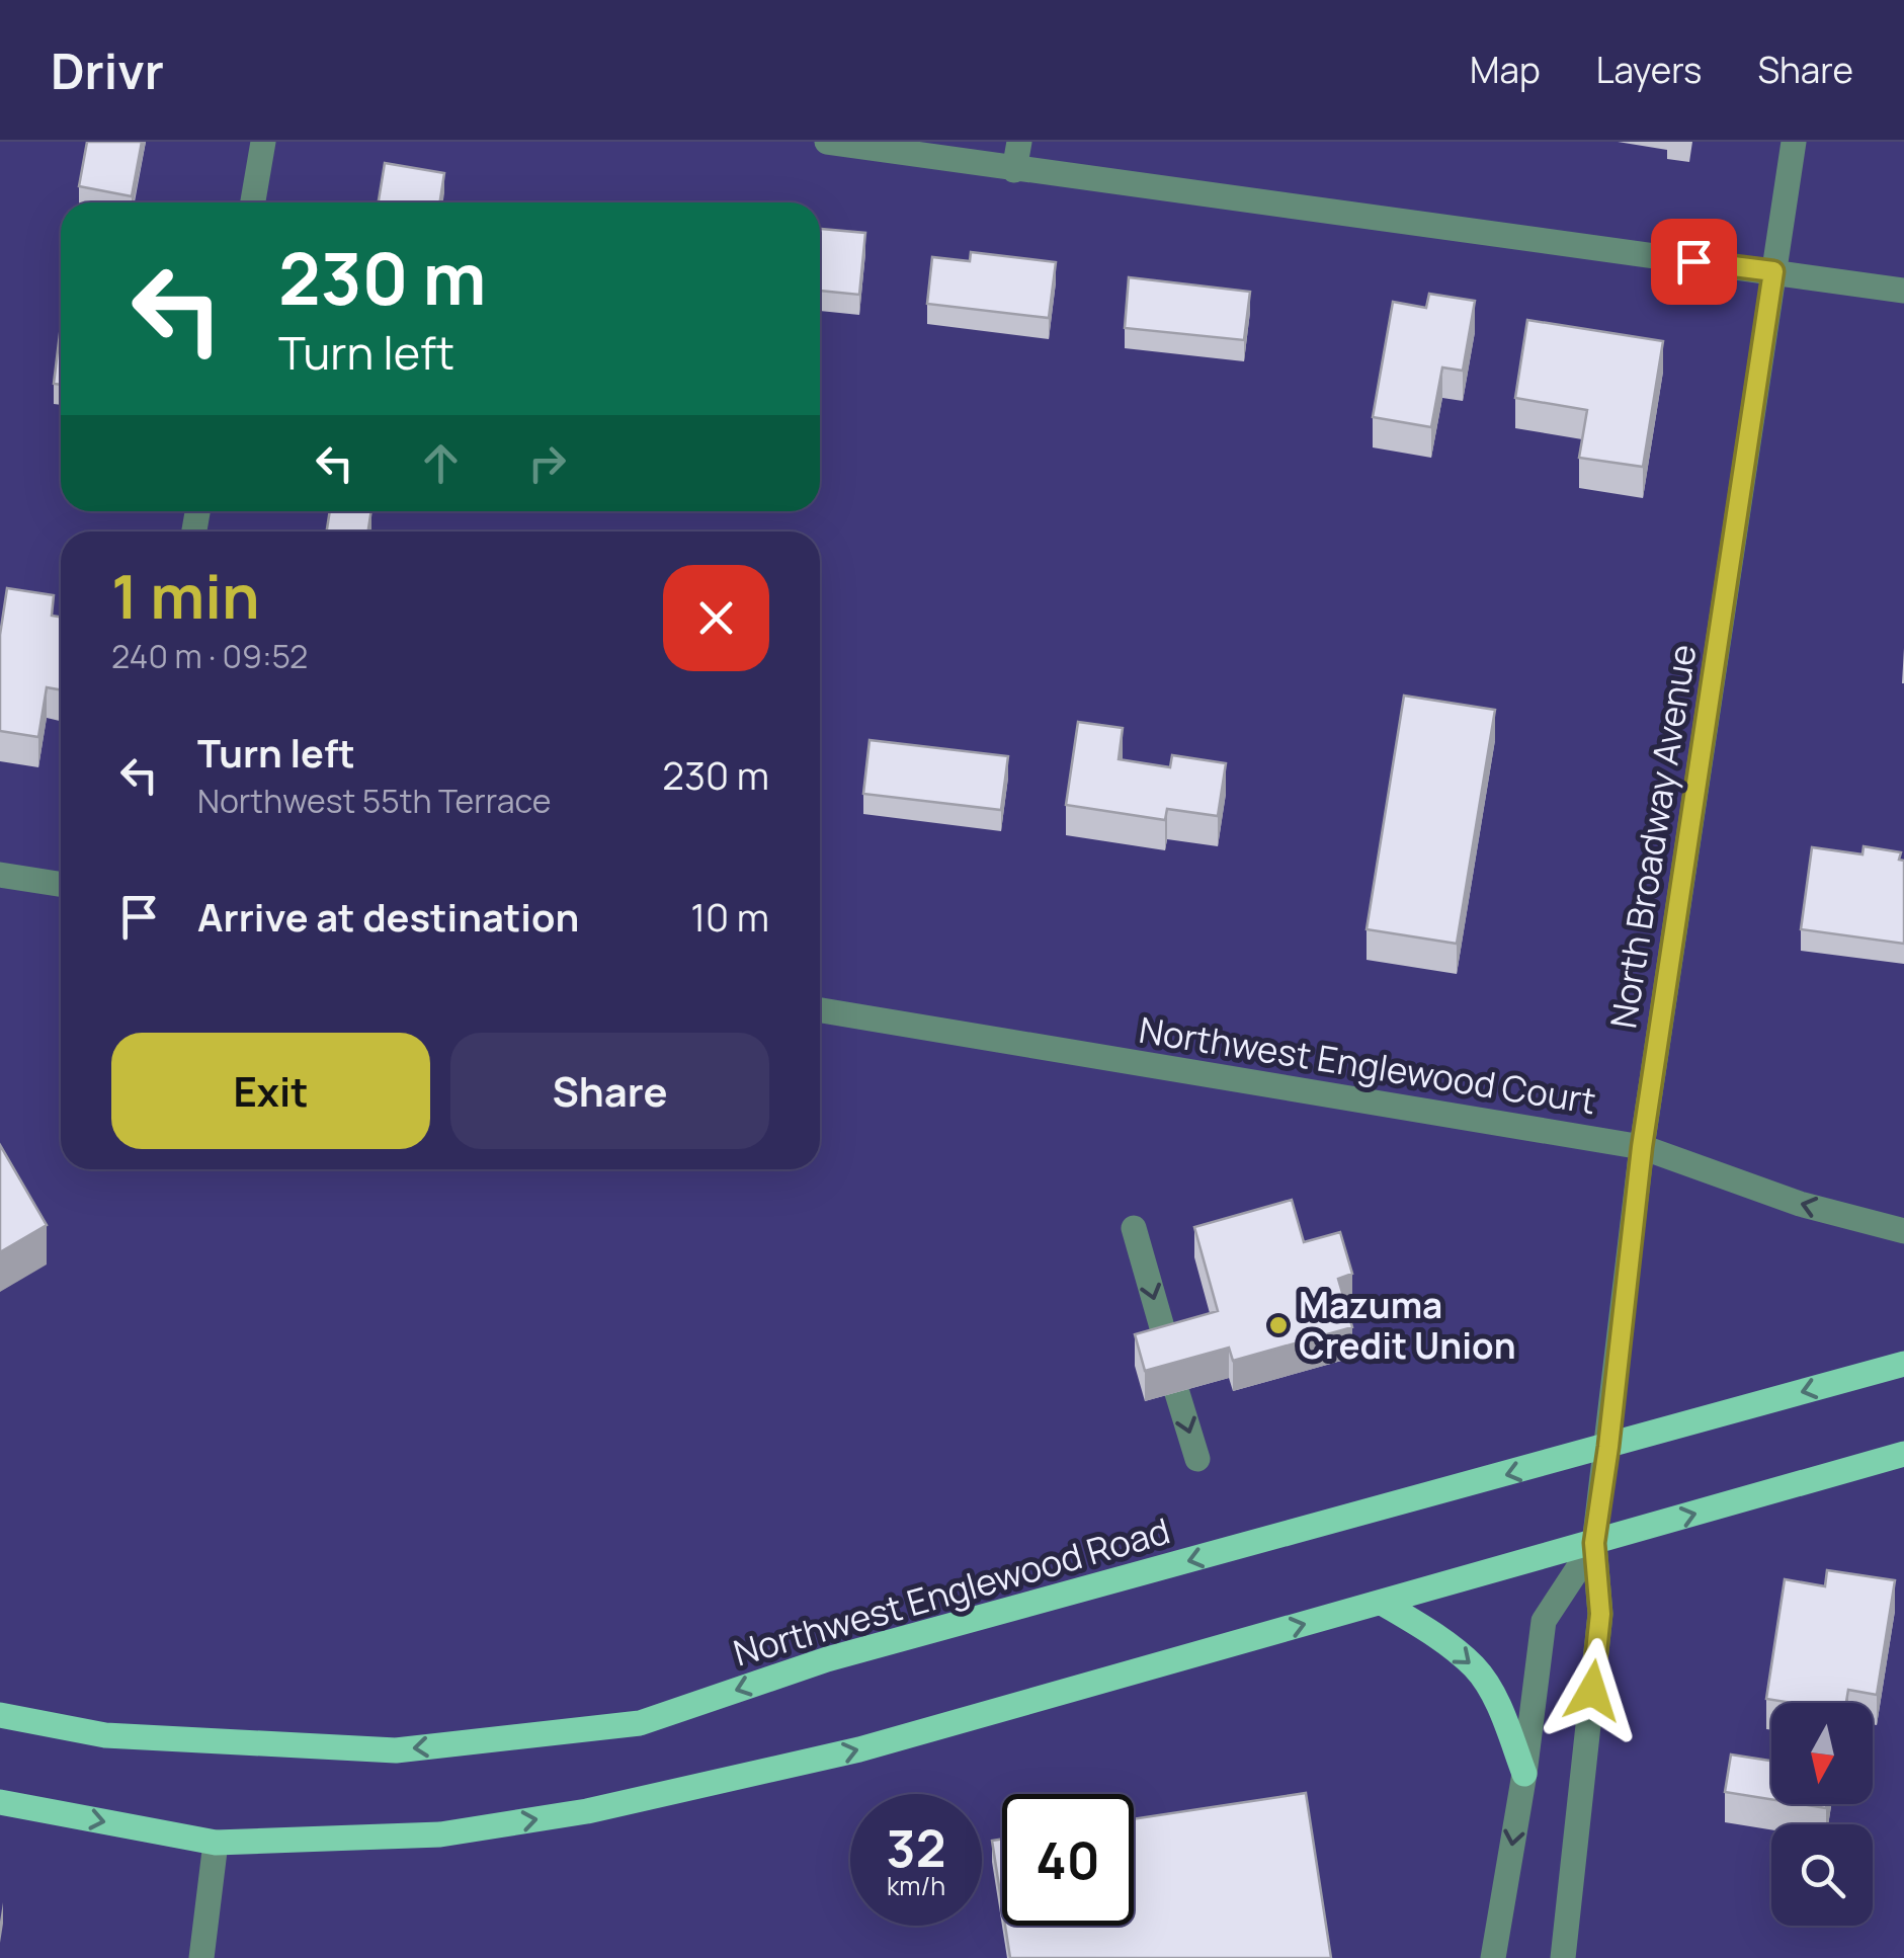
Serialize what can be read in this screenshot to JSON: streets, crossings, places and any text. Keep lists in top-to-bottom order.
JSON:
{
  "streets": {
    "main road": ["Northwest Englewood Road"],
    "street": ["North Broadway Avenue", "Northwest Englewood Court"]
  },
  "crossings": [
    ["North Broadway Avenue", "Northwest Englewood Court"],
    ["North Broadway Avenue", "Northwest Englewood Road"]
  ],
  "places": ["Mazuma Credit Union"],
  "north": "bottom",
  "page": {
    "header": "Drivr",
    "nav": ["Map", "Layers", "Share"],
    "turn": ["230 m", "Turn left"],
    "heading": ["1 min", "240 m · 09:52"],
    "list": [
      {
        "name": "Turn left",
        "note": "Northwest 55th Terrace",
        "value": "230 m"
      },
      {
        "name": "Arrive at destination",
        "value": "10 m"
      }
    ],
    "buttons": ["Exit", "Share"],
    "speed": "32 km/h",
    "limit": "40"
  }
}
